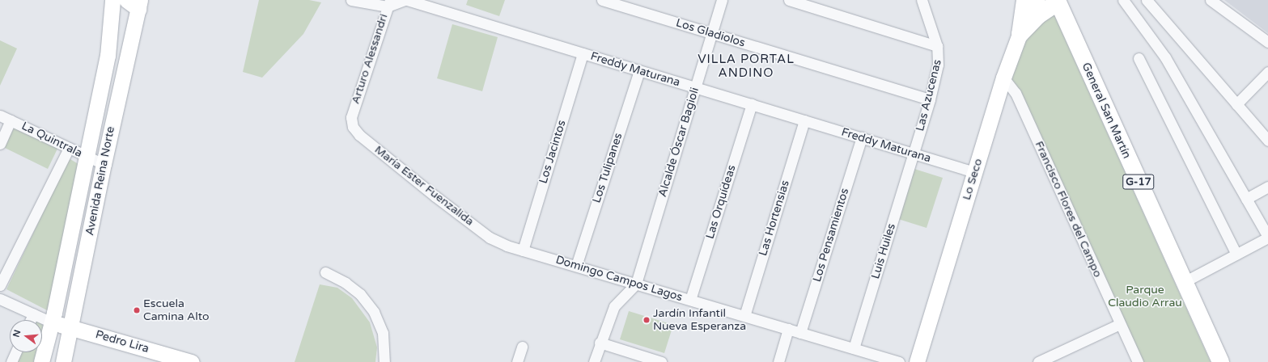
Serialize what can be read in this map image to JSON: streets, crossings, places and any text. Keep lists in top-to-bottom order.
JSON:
{
  "streets": {
    "main road": ["General San Martín", "G-17"],
    "street": [
      "Los Gladiolos",
      "Arturo Alessandri",
      "Freddy Maturana",
      "Las Azucenas",
      "La Quintrala",
      "Alcalde Óscar Bagioli",
      "Los Jacintos",
      "Los Tulipanes",
      "Lo Seco",
      "Avenida Reina Norte",
      "María Ester Fuenzalida",
      "Las Orquídeas",
      "Francisco Flores del Campo",
      "Las Hortensias",
      "Los Pensamientos",
      "Luis Huiles",
      "Domingo Campos Lagos",
      "Pedro Lira"
    ]
  },
  "crossings": [
    ["Los Gladiolos", "Las Azucenas"],
    ["Los Gladiolos", "Alcalde Óscar Bagioli"],
    ["Arturo Alessandri", "Freddy Maturana"],
    ["Arturo Alessandri", "María Ester Fuenzalida"],
    ["Freddy Maturana", "Las Azucenas"],
    ["Freddy Maturana", "Alcalde Óscar Bagioli"],
    ["Freddy Maturana", "Los Jacintos"],
    ["Freddy Maturana", "Los Tulipanes"],
    ["Freddy Maturana", "Lo Seco"],
    ["Freddy Maturana", "Las Orquídeas"],
    ["Freddy Maturana", "Las Hortensias"],
    ["Freddy Maturana", "Los Pensamientos"],
    ["Freddy Maturana", "Luis Huiles"],
    ["Las Azucenas", "Luis Huiles"],
    ["La Quintrala", "Avenida Reina Norte"],
    ["Alcalde Óscar Bagioli", "Domingo Campos Lagos"],
    ["Los Jacintos", "Domingo Campos Lagos"],
    ["Los Tulipanes", "Domingo Campos Lagos"],
    ["Lo Seco", "Francisco Flores del Campo"],
    ["Avenida Reina Norte", "Pedro Lira"],
    ["María Ester Fuenzalida", "Domingo Campos Lagos"],
    ["Las Orquídeas", "Domingo Campos Lagos"],
    ["Las Hortensias", "Domingo Campos Lagos"],
    ["Los Pensamientos", "Domingo Campos Lagos"],
    ["Luis Huiles", "Domingo Campos Lagos"]
  ],
  "districts": ["VILLA PORTAL ANDINO"],
  "parks": ["Parque Claudio Arrau"],
  "places": ["Escuela Camina Alto", "Jardín Infantil Nueva Esperanza"],
  "north": "left"
}
